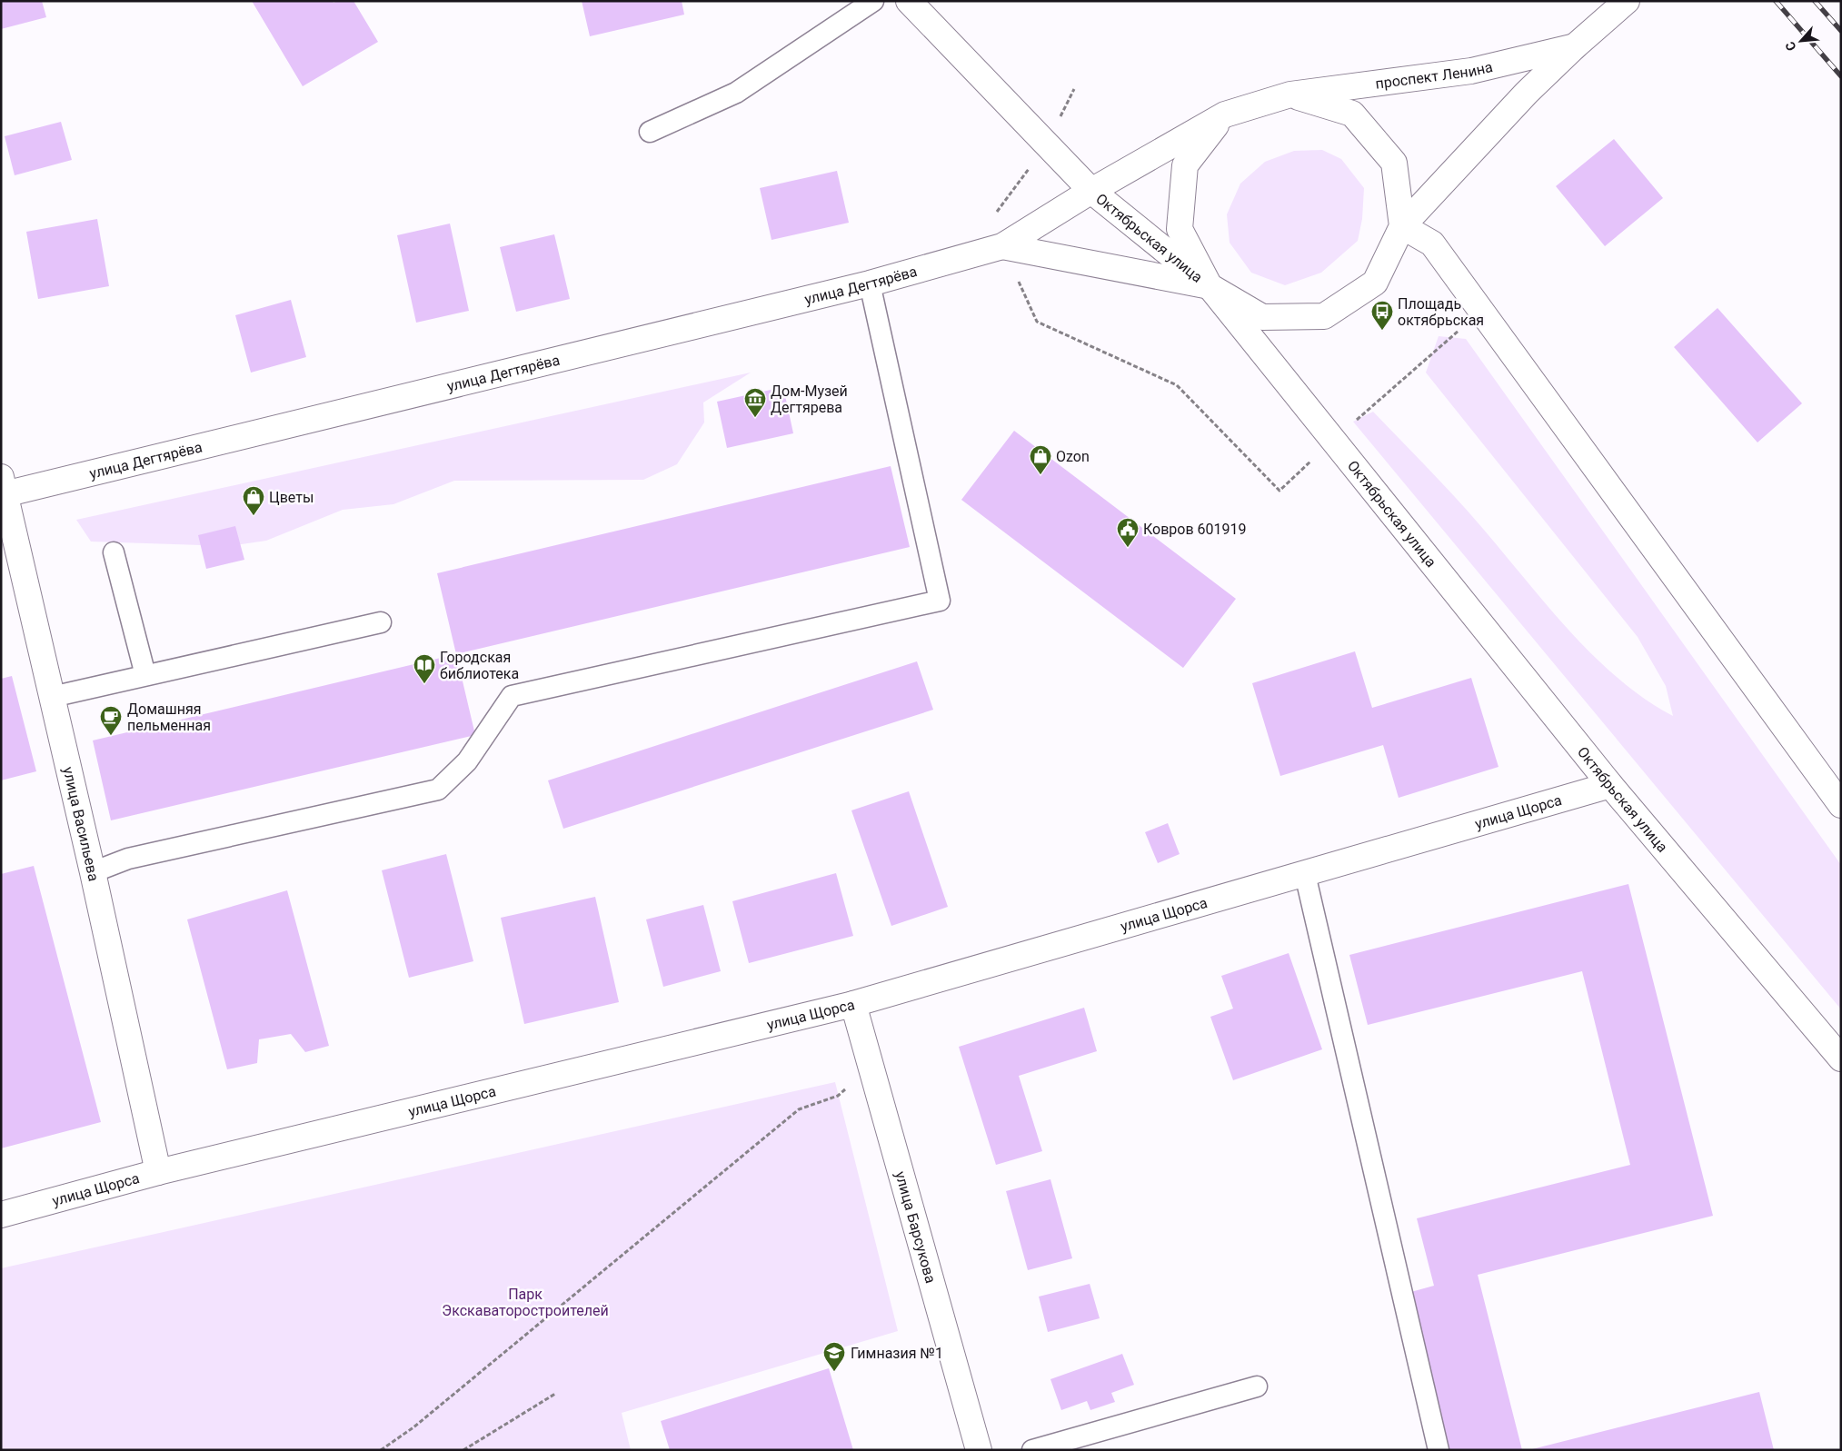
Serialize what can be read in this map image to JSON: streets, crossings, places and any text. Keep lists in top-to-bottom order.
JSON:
{
  "streets": {
    "street": [
      "проспект Ленина",
      "Октябрьская улица",
      "улица Дегтярёва",
      "улица Щорса",
      "улица Васильева",
      "улица Барсукова"
    ]
  },
  "crossings": [
    ["проспект Ленина", "улица Дегтярёва"],
    ["Октябрьская улица", "улица Дегтярёва"],
    ["Октябрьская улица", "улица Щорса"],
    ["улица Дегтярёва", "улица Васильева"],
    ["улица Щорса", "улица Васильева"],
    ["улица Щорса", "улица Барсукова"]
  ],
  "parks": ["Парк Экскаваторостроителей"],
  "places": {
    "bus stop": ["Площадь октябрьская"],
    "museum": ["Дом-Музей Дегтярева"],
    "shop": ["Ozon", "Цветы"],
    "public building": ["Ковров 601919"],
    "library": ["Городская библиотека"],
    "cafe": ["Домашняя пельменная"],
    "school or university": ["Гимназия №1"]
  },
  "north": "bottom left"
}
